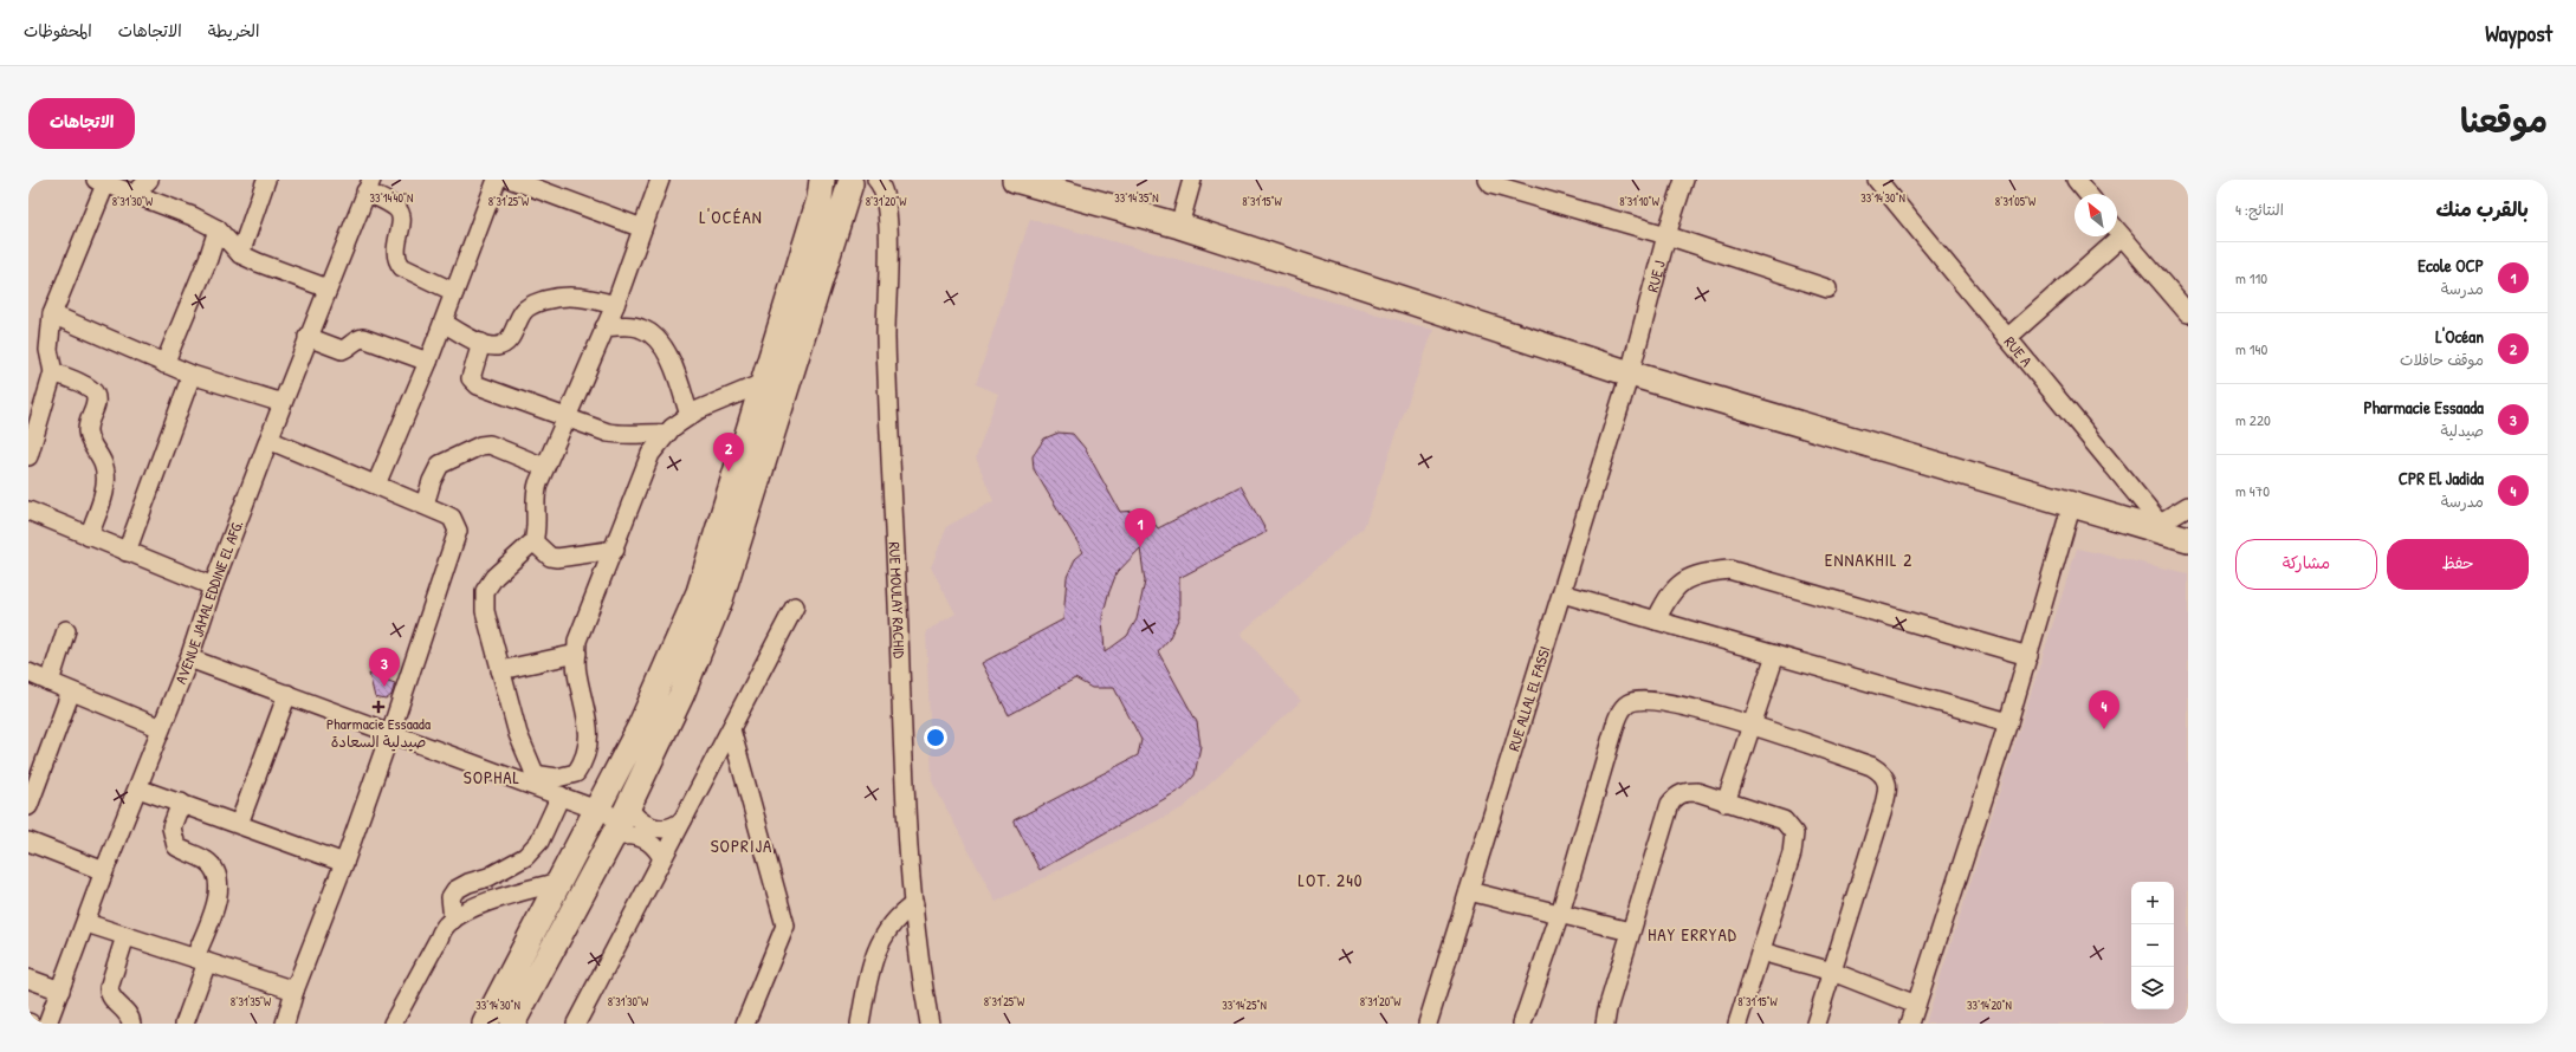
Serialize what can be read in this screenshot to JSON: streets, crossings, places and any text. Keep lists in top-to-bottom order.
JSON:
{
  "streets": {
    "street": [
      "RUE J",
      "RUE A",
      "RUE MOULAY RACHID",
      "AVENUE JAMAL EDDINE EL AFG.",
      "RUE ALLAL EL FASSI"
    ]
  },
  "crossings": [
    ["RUE J", "RUE ALLAL EL FASSI"]
  ],
  "districts": [
    "L'OCÉAN",
    "ENNAKHIL 2",
    "SOPHAL",
    "SOPRIJA",
    "LOT. 240",
    "HAY ERRYAD"
  ],
  "places": {
    "health": ["Pharmacie Essaada صيدلية السعادة"]
  },
  "north": "top left",
  "page": {
    "header": "Waypost",
    "nav": ["الخريطة", "الاتجاهات", "المحفوظات"],
    "title": "موقعنا",
    "buttons": [
      "الاتجاهات",
      ["حفظ", "مشاركة"]
    ],
    "heading": ["بالقرب منك", "النتائج: 4"],
    "list": [
      {
        "mark": "1",
        "name": "Ecole OCP",
        "note": "مدرسة",
        "value": "110 m"
      },
      {
        "mark": "2",
        "name": "L'Océan",
        "note": "موقف حافلات",
        "value": "140 m"
      },
      {
        "mark": "3",
        "name": "Pharmacie Essaada",
        "note": "صيدلية",
        "value": "220 m"
      },
      {
        "mark": "4",
        "name": "CPR El Jadida",
        "note": "مدرسة",
        "value": "470 m"
      }
    ],
    "pins": [
      "2",
      "1",
      "3",
      "4"
    ],
    "map_buttons": ["+", "−"]
  },
  "coordinates": [
    "33°14'30\"N",
    "33°14'40\"N",
    "33°14'35\"N",
    "8°31'30\"W",
    "8°31'25\"W",
    "8°31'20\"W",
    "8°31'15\"W",
    "8°31'10\"W",
    "8°31'05\"W",
    "8°31'35\"W",
    "33°14'25\"N",
    "33°14'20\"N"
  ]
}
